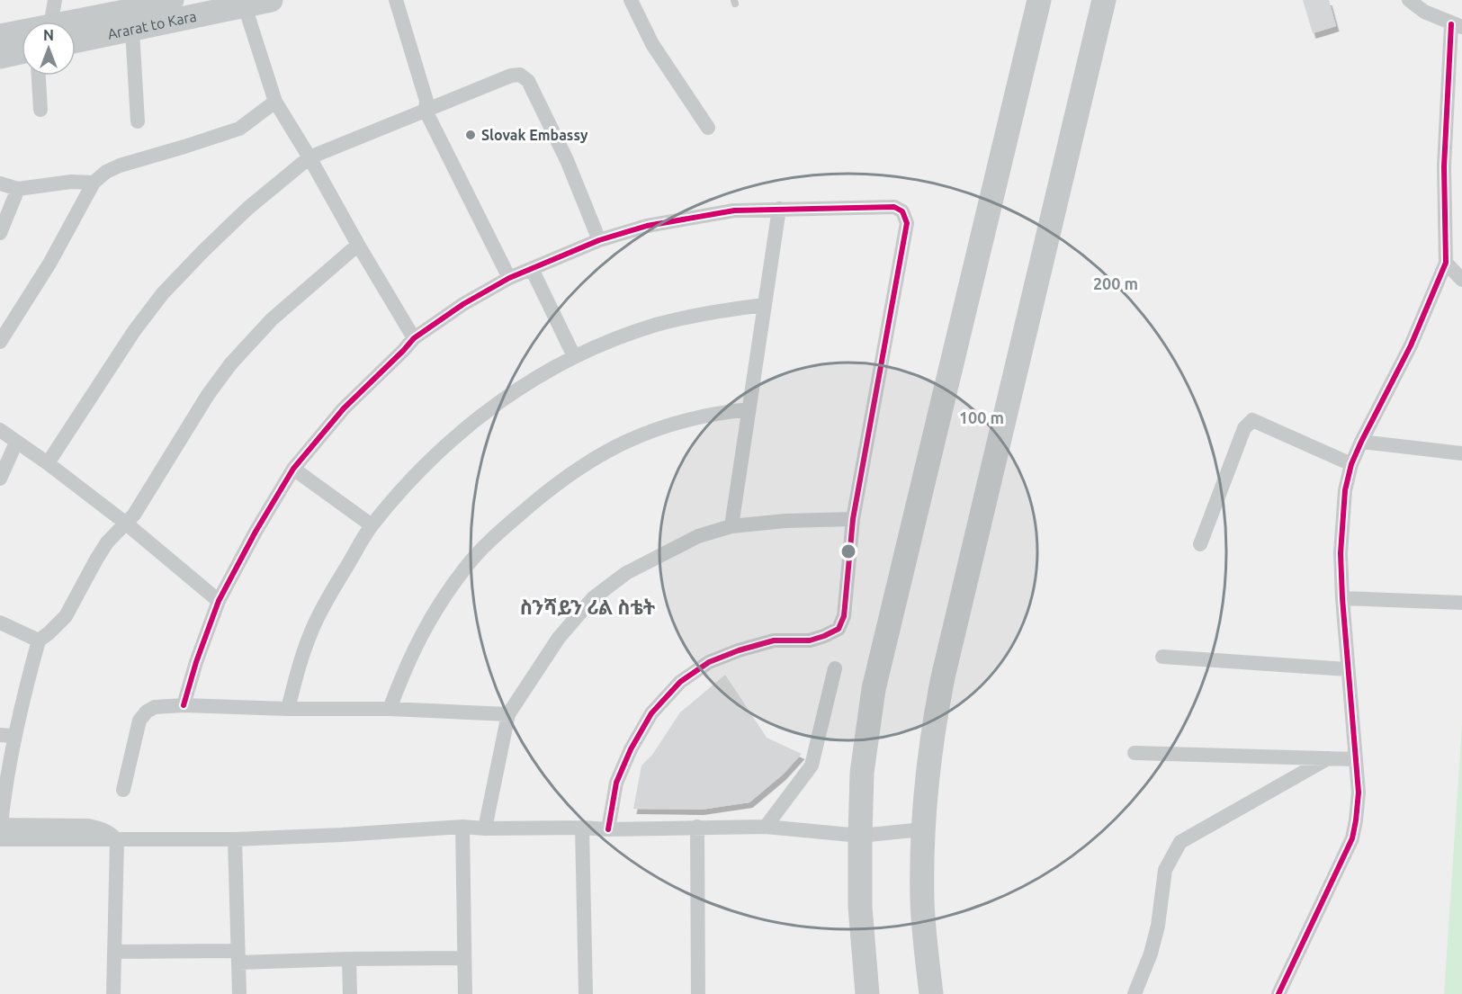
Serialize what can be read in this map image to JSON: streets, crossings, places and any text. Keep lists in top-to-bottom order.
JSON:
{
  "streets": {
    "main road": ["Ararat to Kara"]
  },
  "districts": ["ስንሻይን ሪል ስቴት"],
  "places": ["Slovak Embassy"],
  "north": "top",
  "rings": ["200 m", "100 m"]
}
